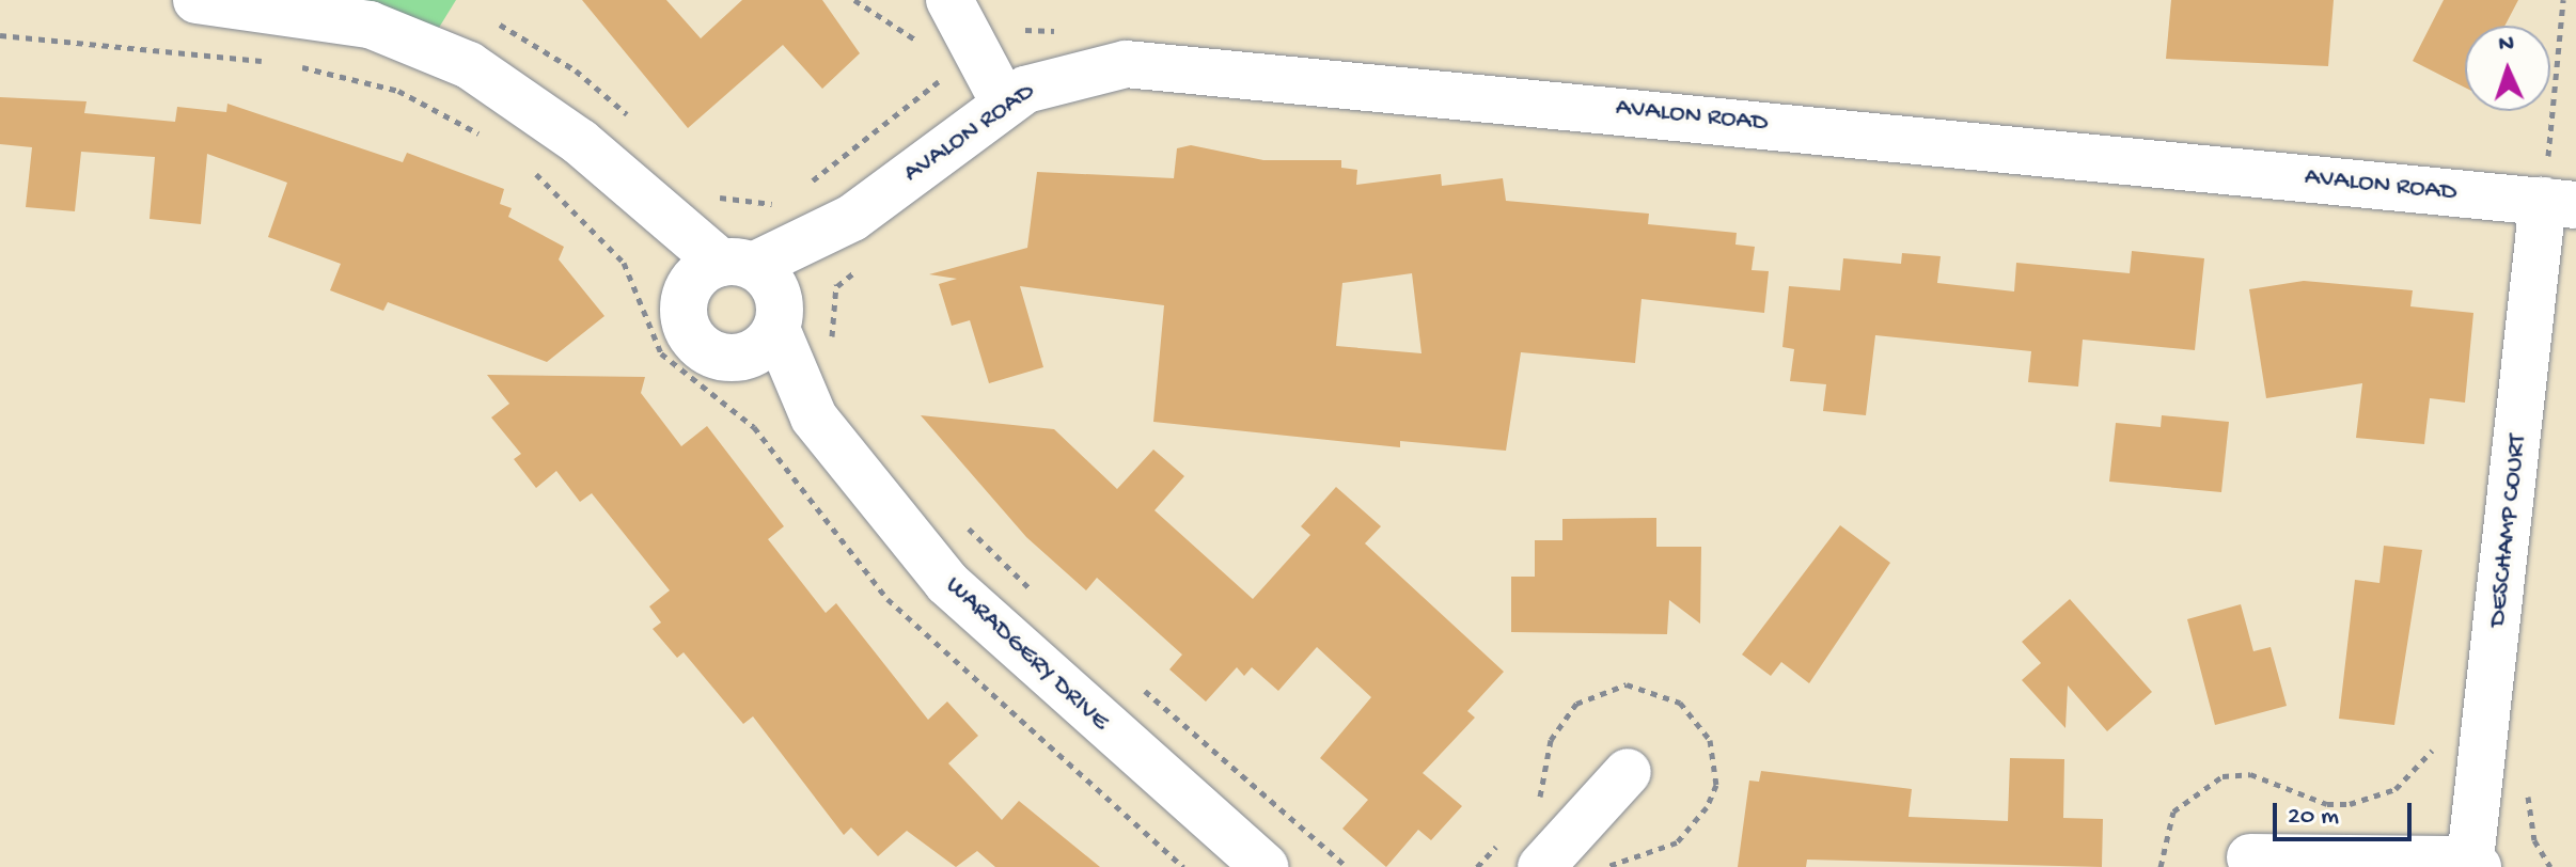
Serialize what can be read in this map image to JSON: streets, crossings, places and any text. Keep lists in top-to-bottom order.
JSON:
{
  "streets": {
    "street": ["AVALON ROAD", "DESCHAMP COURT", "WARADGERY DRIVE"]
  },
  "crossings": [
    ["AVALON ROAD", "DESCHAMP COURT"],
    ["AVALON ROAD", "WARADGERY DRIVE"]
  ],
  "scale_bar": "20 m",
  "north": "top"
}
